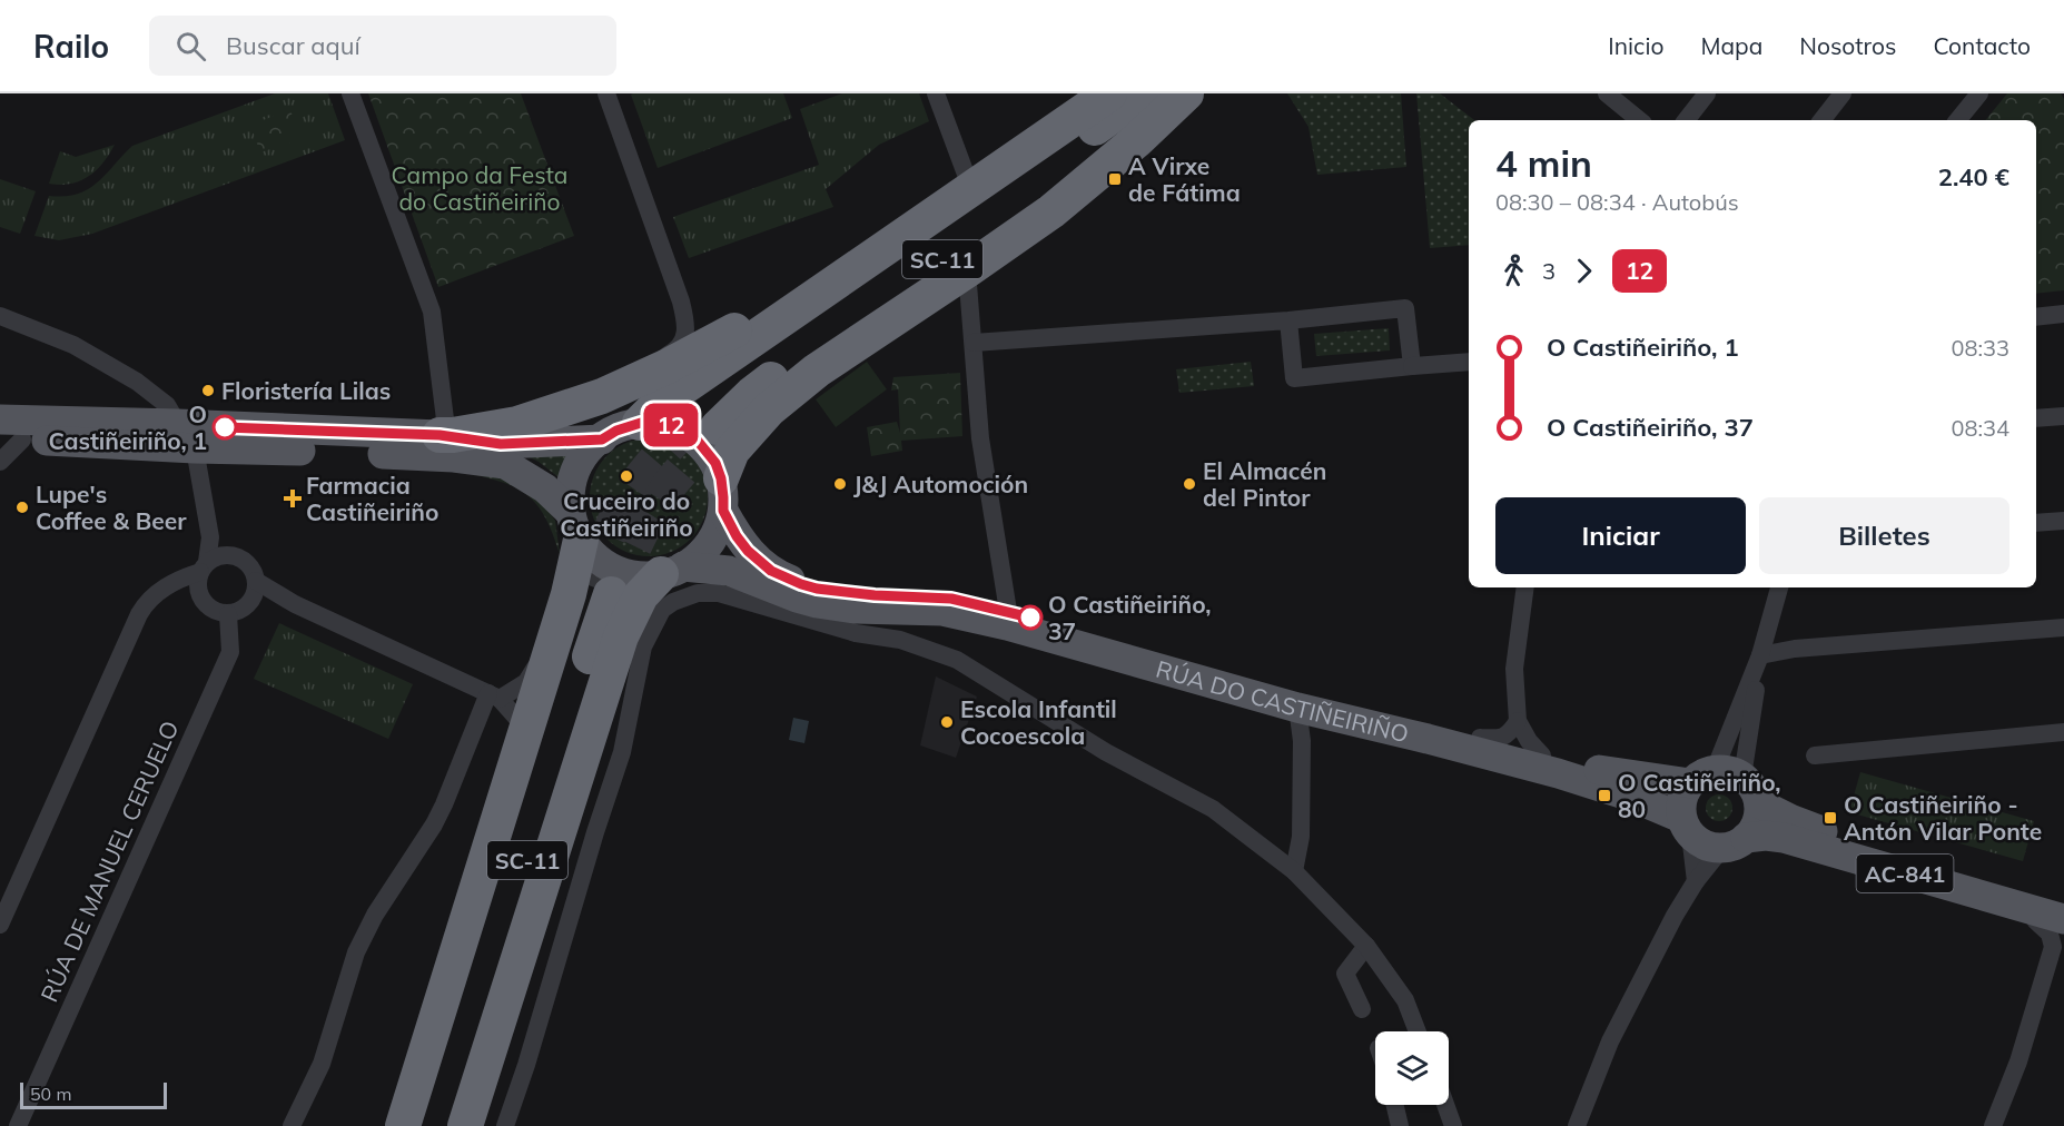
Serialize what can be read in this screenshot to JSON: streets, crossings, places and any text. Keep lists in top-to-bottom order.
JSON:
{
  "streets": {
    "highway": ["SC-11"],
    "main road": ["RÚA DO CASTIÑEIRIÑO", "AC-841"],
    "street": ["RÚA DE MANUEL CERUELO"]
  },
  "crossings": [
    ["RÚA DO CASTIÑEIRIÑO", "AC-841"]
  ],
  "parks": ["Campo da Festa do Castiñeiriño"],
  "places": {
    "transit": ["A Virxe de Fátima", "O Castiñeiriño, 80", "O Castiñeiriño - Antón Vilar Ponte"],
    "other": [
      "Floristería Lilas",
      "O Castiñeiriño, 1",
      "Cruceiro do Castiñeiriño",
      "J&J Automoción",
      "El Almacén del Pintor",
      "Lupe's Coffee & Beer",
      "O Castiñeiriño, 37",
      "Escola Infantil Cocoescola"
    ],
    "health": ["Farmacia Castiñeiriño"]
  },
  "lines": ["bus line 12"],
  "scale_bar": "50 m",
  "page": {
    "header": "Railo",
    "search": "Buscar aquí",
    "nav": [
      "Inicio",
      "Mapa",
      "Nosotros",
      "Contacto"
    ],
    "on_map": "12",
    "heading": ["4 min", "08:30 – 08:34 · Autobús", "2.40 €"],
    "legs": ["3", "12"],
    "list": [
      {
        "name": "O Castiñeiriño, 1",
        "value": "08:33"
      },
      {
        "name": "O Castiñeiriño, 37",
        "value": "08:34"
      }
    ],
    "buttons": ["Iniciar", "Billetes"],
    "scale": "50 m"
  }
}
